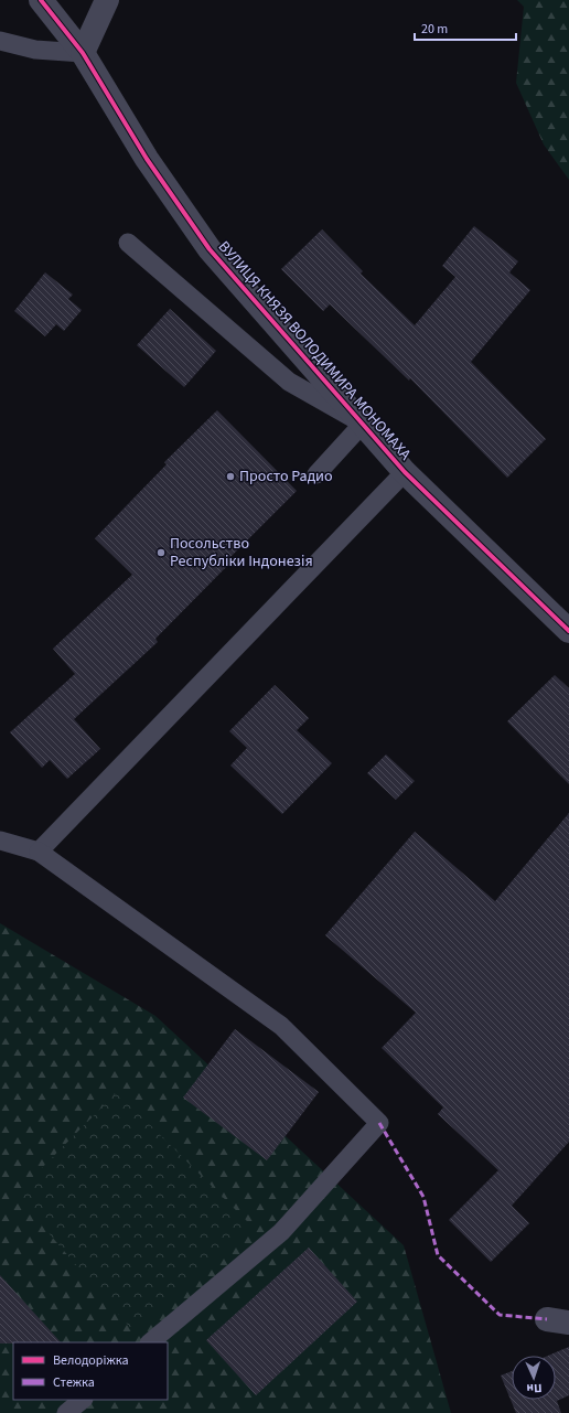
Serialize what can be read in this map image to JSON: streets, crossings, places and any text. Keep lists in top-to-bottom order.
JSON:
{
  "streets": {
    "street": ["ВУЛИЦЯ КНЯЗЯ ВОЛОДИМИРА МОНОМАХА"]
  },
  "places": ["Просто Радио", "Посольство Республіки Індонезія"],
  "legend": ["Велодоріжка", "Стежка"],
  "scale_bar": "20 m",
  "north": "bottom"
}
